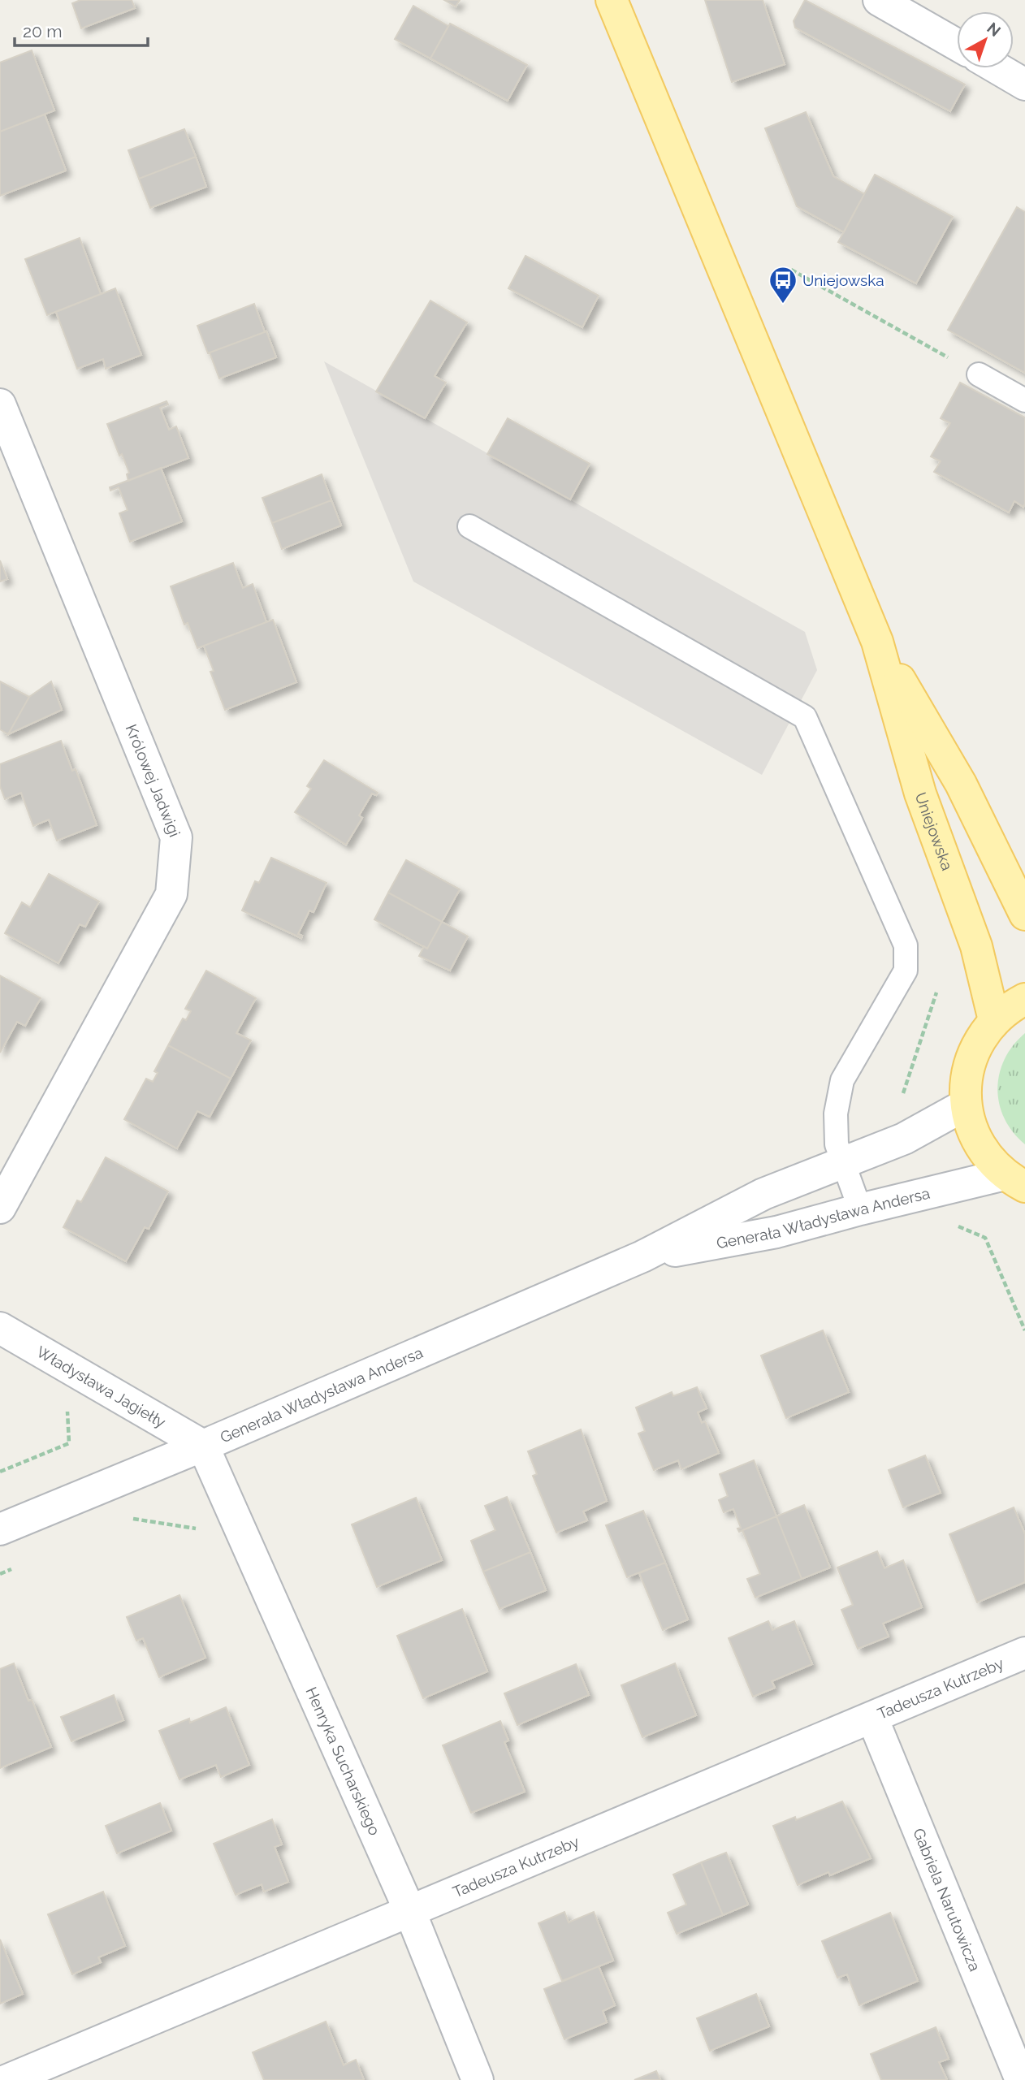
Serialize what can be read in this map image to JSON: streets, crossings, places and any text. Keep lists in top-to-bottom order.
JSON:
{
  "streets": {
    "main road": ["Uniejowska"],
    "street": [
      "Królowej Jadwigi",
      "Generała Władysława Andersa",
      "Władysława Jagiełły",
      "Tadeusza Kutrzeby",
      "Henryka Sucharskiego",
      "Gabriela Narutowicza"
    ]
  },
  "crossings": [
    ["Generała Władysława Andersa", "Władysława Jagiełły"],
    ["Generała Władysława Andersa", "Henryka Sucharskiego"],
    ["Władysława Jagiełły", "Henryka Sucharskiego"],
    ["Tadeusza Kutrzeby", "Henryka Sucharskiego"],
    ["Tadeusza Kutrzeby", "Gabriela Narutowicza"]
  ],
  "places": {
    "bus stop": ["Uniejowska"]
  },
  "scale_bar": "20 m",
  "north": "top right"
}
